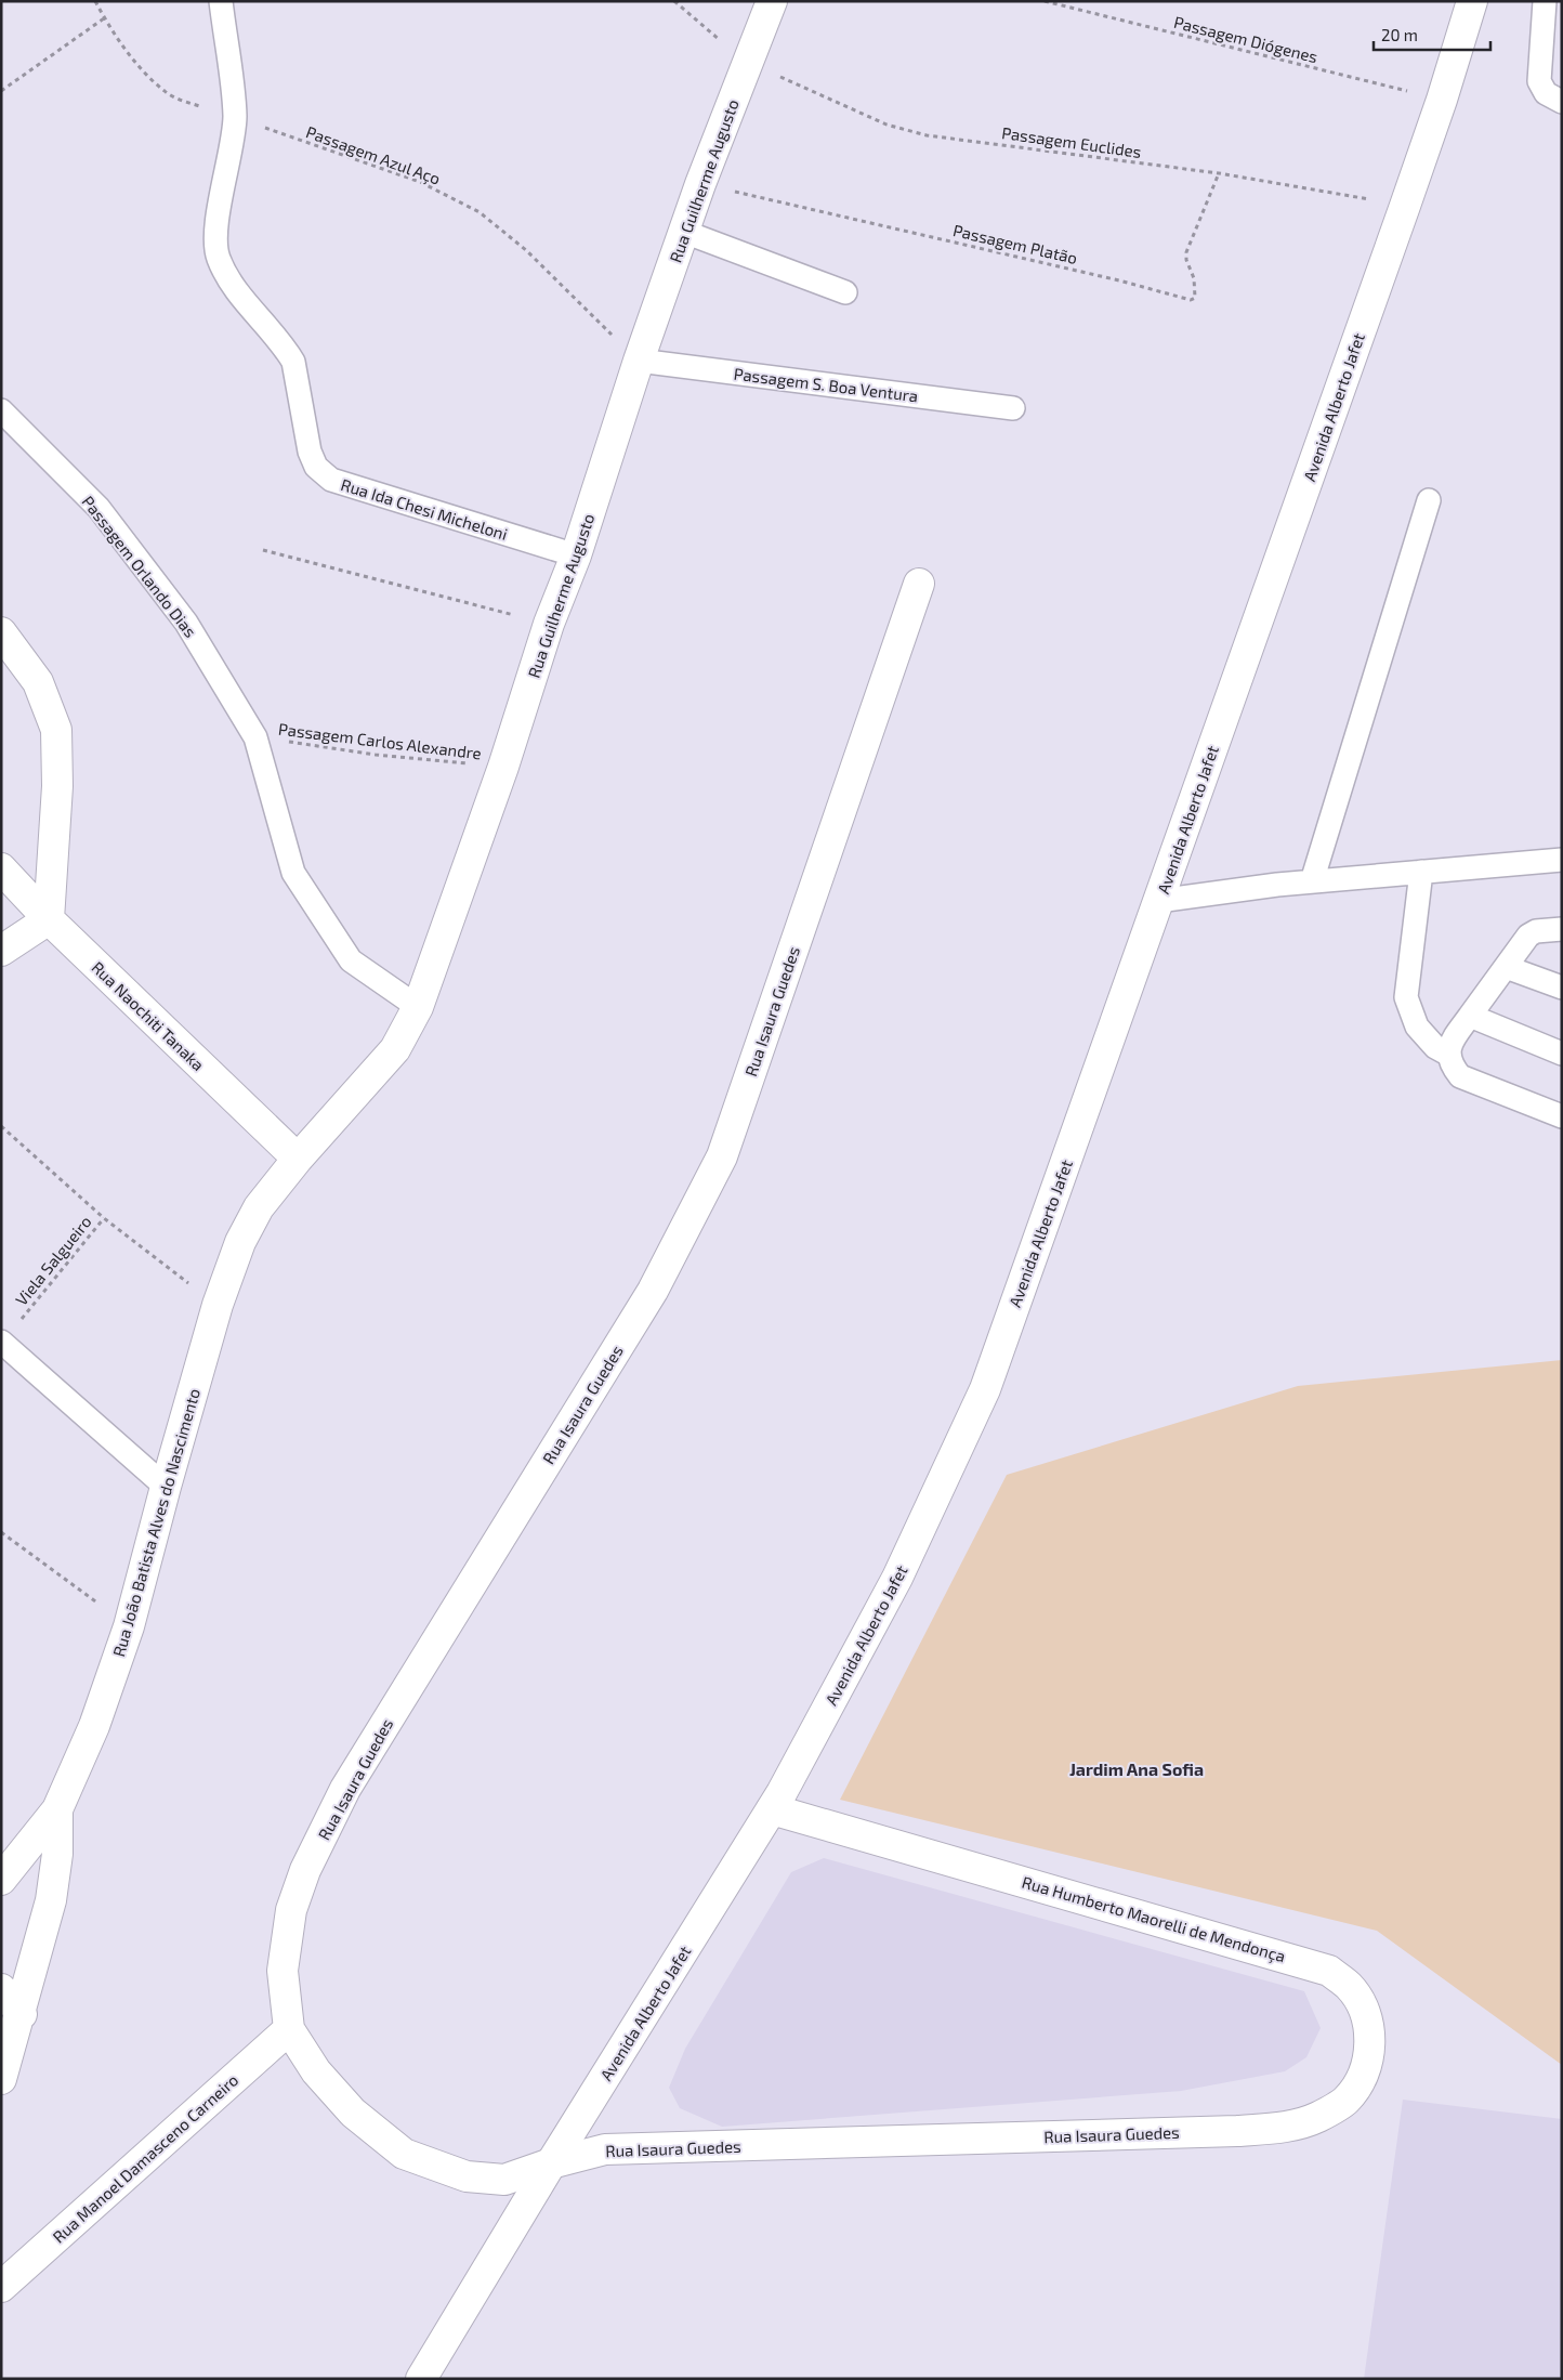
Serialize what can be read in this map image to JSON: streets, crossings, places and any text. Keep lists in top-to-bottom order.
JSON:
{
  "streets": {
    "street": [
      "Rua Guilherme Augusto",
      "Avenida Alberto Jafet",
      "Rua Isaura Guedes",
      "Rua Naochiti Tanaka",
      "Rua João Batista Alves do Nascimento",
      "Rua Humberto Maorelli de Mendonça",
      "Rua Manoel Damasceno Carneiro"
    ],
    "lane": ["Passagem S. Boa Ventura", "Rua Ida Chesi Micheloni", "Passagem Orlando Dias"],
    "path": [
      "Passagem Diógenes",
      "Passagem Euclides",
      "Passagem Azul Aço",
      "Passagem Platão",
      "Passagem Carlos Alexandre",
      "Viela Salgueiro"
    ]
  },
  "crossings": [
    ["Passagem Diógenes", "Avenida Alberto Jafet"],
    ["Passagem Euclides", "Rua Guilherme Augusto"],
    ["Passagem Euclides", "Passagem Platão"],
    ["Passagem Euclides", "Avenida Alberto Jafet"],
    ["Passagem Azul Aço", "Rua Guilherme Augusto"],
    ["Passagem Azul Aço", "Passagem S. Boa Ventura"],
    ["Passagem Azul Aço", "Rua Ida Chesi Micheloni"],
    ["Rua Guilherme Augusto", "Passagem Platão"],
    ["Rua Guilherme Augusto", "Passagem S. Boa Ventura"],
    ["Rua Guilherme Augusto", "Rua Ida Chesi Micheloni"],
    ["Rua Guilherme Augusto", "Passagem Orlando Dias"],
    ["Rua Guilherme Augusto", "Passagem Carlos Alexandre"],
    ["Rua Guilherme Augusto", "Rua Naochiti Tanaka"],
    ["Rua Guilherme Augusto", "Rua João Batista Alves do Nascimento"],
    ["Avenida Alberto Jafet", "Rua Isaura Guedes"],
    ["Avenida Alberto Jafet", "Rua Humberto Maorelli de Mendonça"],
    ["Passagem Orlando Dias", "Passagem Carlos Alexandre"],
    ["Rua Isaura Guedes", "Rua Humberto Maorelli de Mendonça"],
    ["Rua Isaura Guedes", "Rua Manoel Damasceno Carneiro"],
    ["Rua Naochiti Tanaka", "Rua João Batista Alves do Nascimento"]
  ],
  "districts": ["Jardim Ana Sofia"],
  "scale_bar": "20 m"
}
